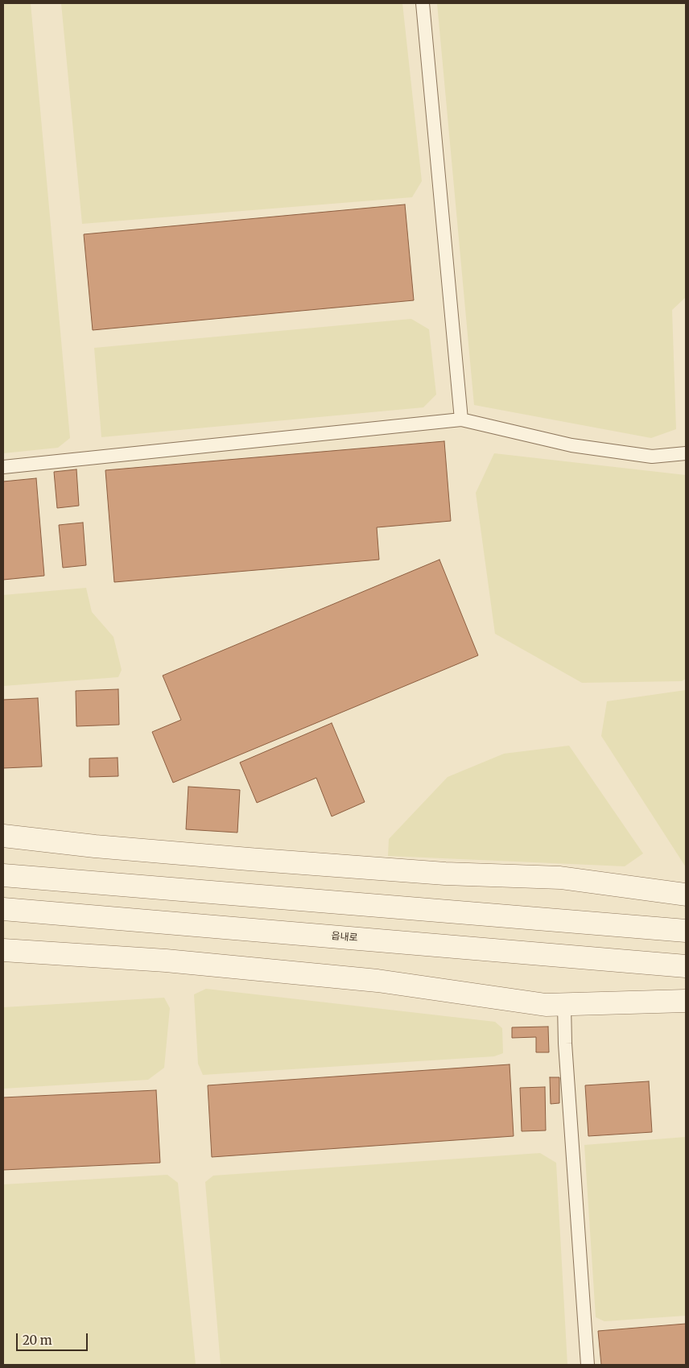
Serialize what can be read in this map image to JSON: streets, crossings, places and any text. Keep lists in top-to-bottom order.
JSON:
{
  "streets": {
    "street": ["읍내로"]
  },
  "scale_bar": "20 m"
}
